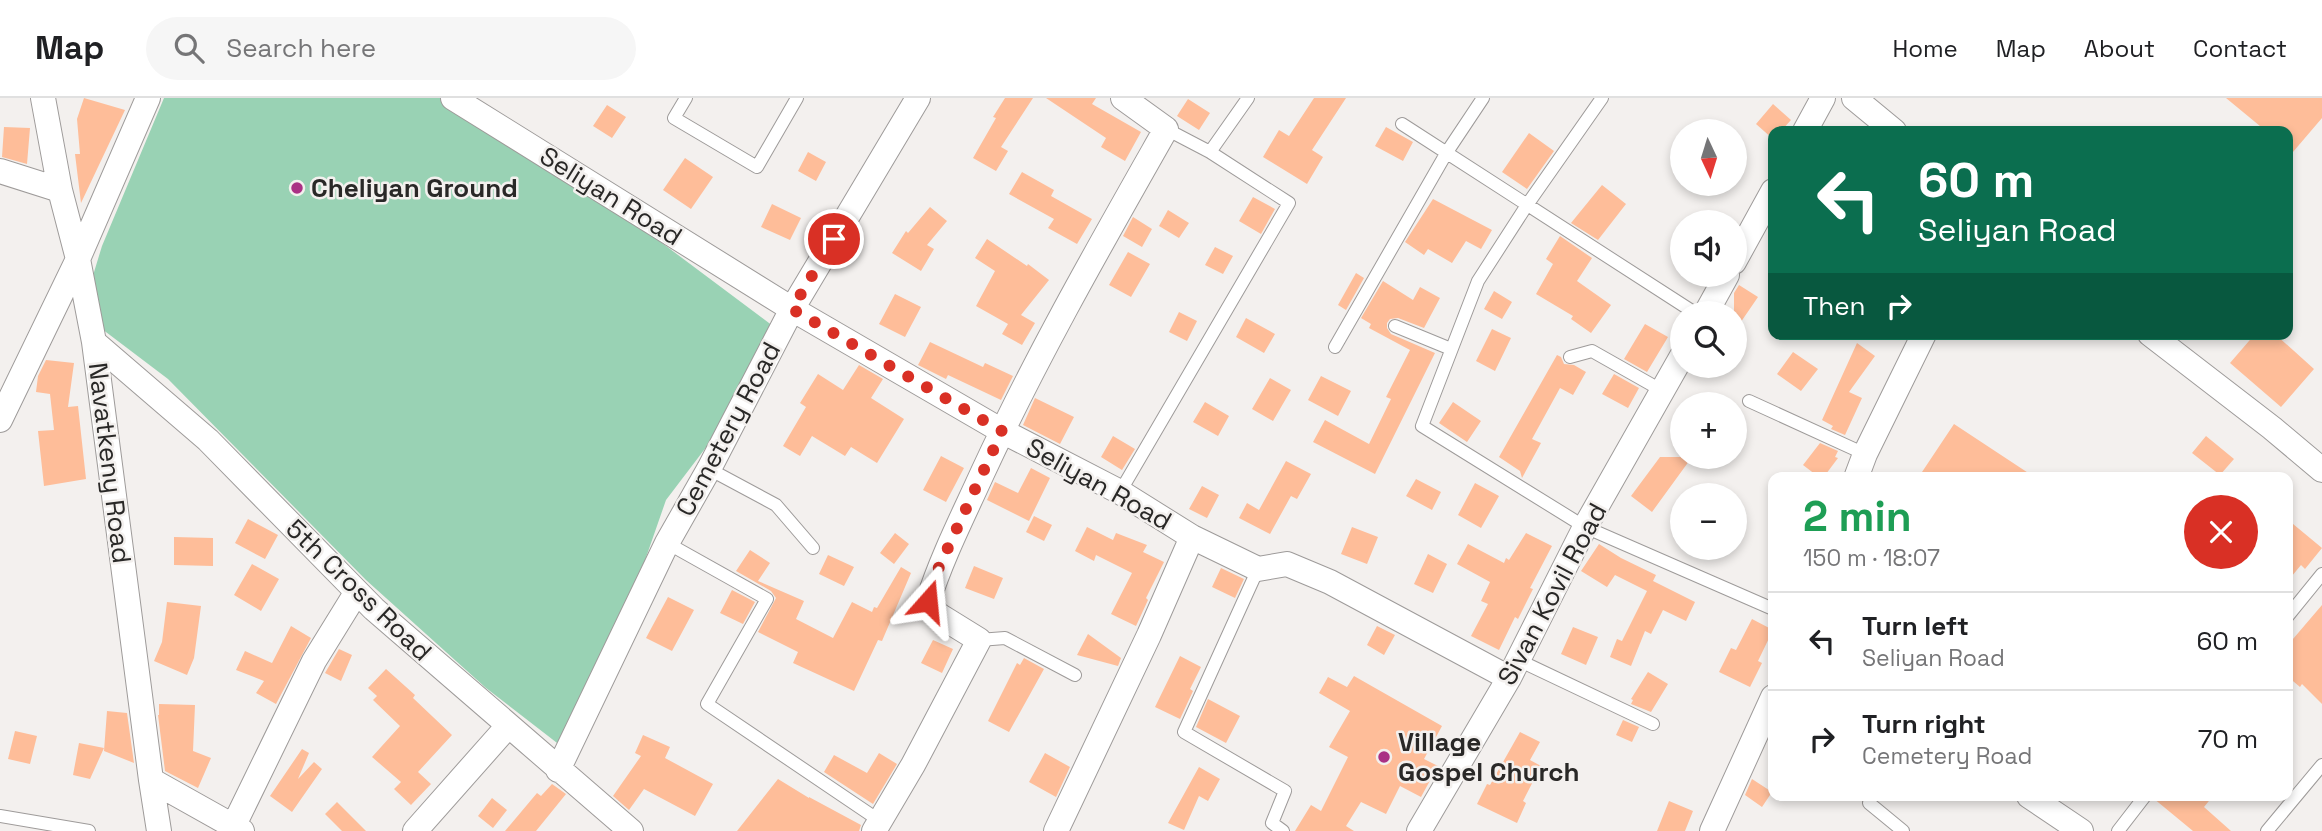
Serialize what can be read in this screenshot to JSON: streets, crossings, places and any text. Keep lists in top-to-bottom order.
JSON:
{
  "streets": {
    "street": [
      "Seliyan Road",
      "Cemetery Road",
      "Navatkeny Road",
      "5th Cross Road",
      "Sivan Kovil Road"
    ]
  },
  "crossings": [
    ["Seliyan Road", "Cemetery Road"],
    ["Cemetery Road", "5th Cross Road"],
    ["Navatkeny Road", "5th Cross Road"]
  ],
  "places": ["Cheliyan Ground", "Village Gospel Church"],
  "north": "bottom",
  "page": {
    "header": "Map",
    "search": "Search here",
    "nav": [
      "Home",
      "Map",
      "About",
      "Contact"
    ],
    "map_buttons": ["+", "−"],
    "turn": ["60 m", "Seliyan Road"],
    "then": "Then",
    "heading": ["2 min", "150 m · 18:07"],
    "list": [
      {
        "name": "Turn left",
        "note": "Seliyan Road",
        "value": "60 m"
      },
      {
        "name": "Turn right",
        "note": "Cemetery Road",
        "value": "70 m"
      }
    ]
  }
}
